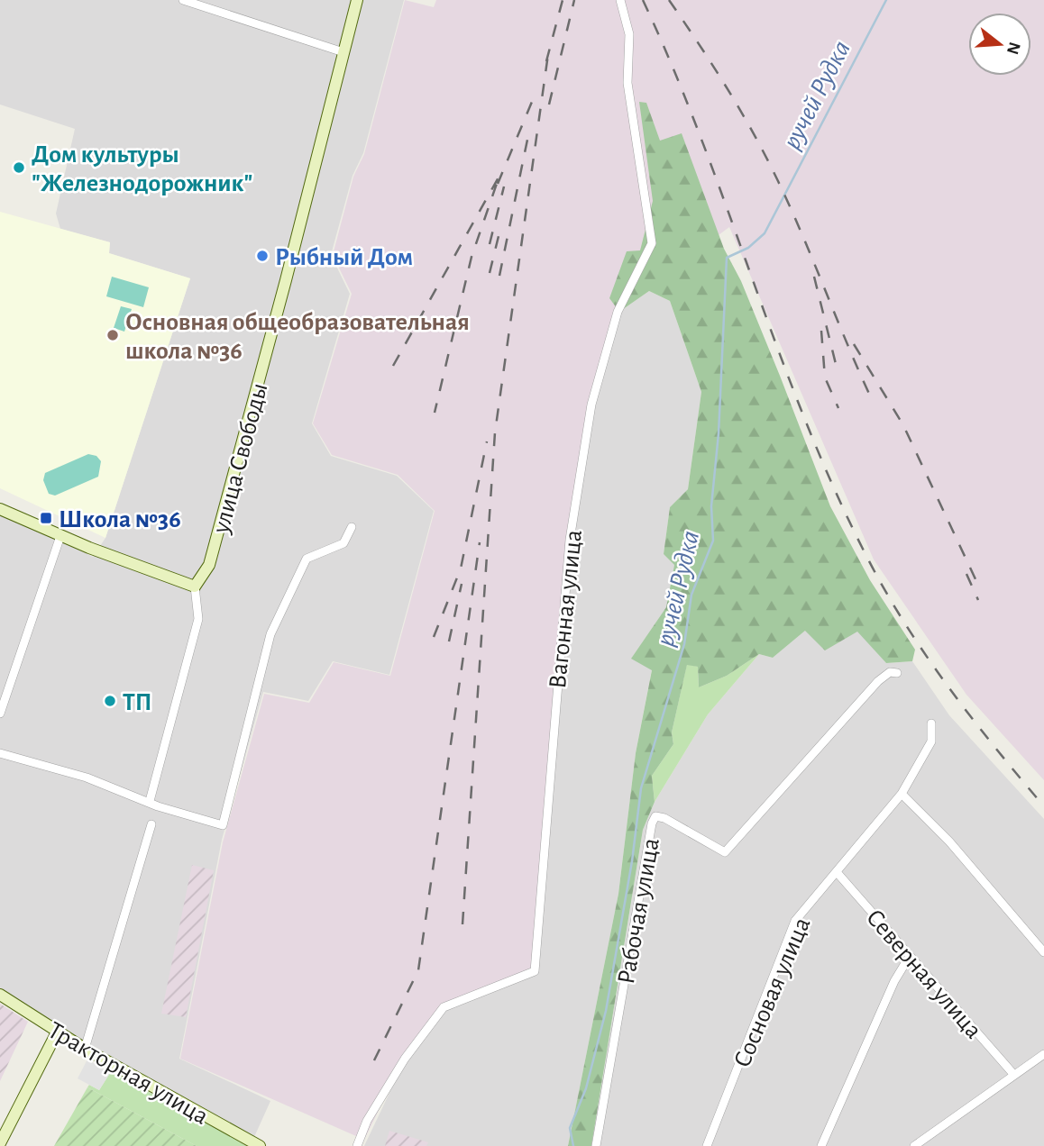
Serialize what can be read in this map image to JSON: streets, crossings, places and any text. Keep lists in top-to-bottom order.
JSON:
{
  "streets": {
    "street": [
      "улица Свободы",
      "Вагонная улица",
      "Рабочая улица",
      "Северная улица",
      "Сосновая улица",
      "Тракторная улица"
    ]
  },
  "crossings": [
    ["Северная улица", "Сосновая улица"]
  ],
  "water": ["ручей Рудка"],
  "places": {
    "other": [
      "Дом культуры \"Железнодорожник\"",
      "Рыбный Дом",
      "Основная общеобразовательная школа №36",
      "ТП"
    ],
    "transit": ["Школа №36"]
  },
  "north": "right"
}
